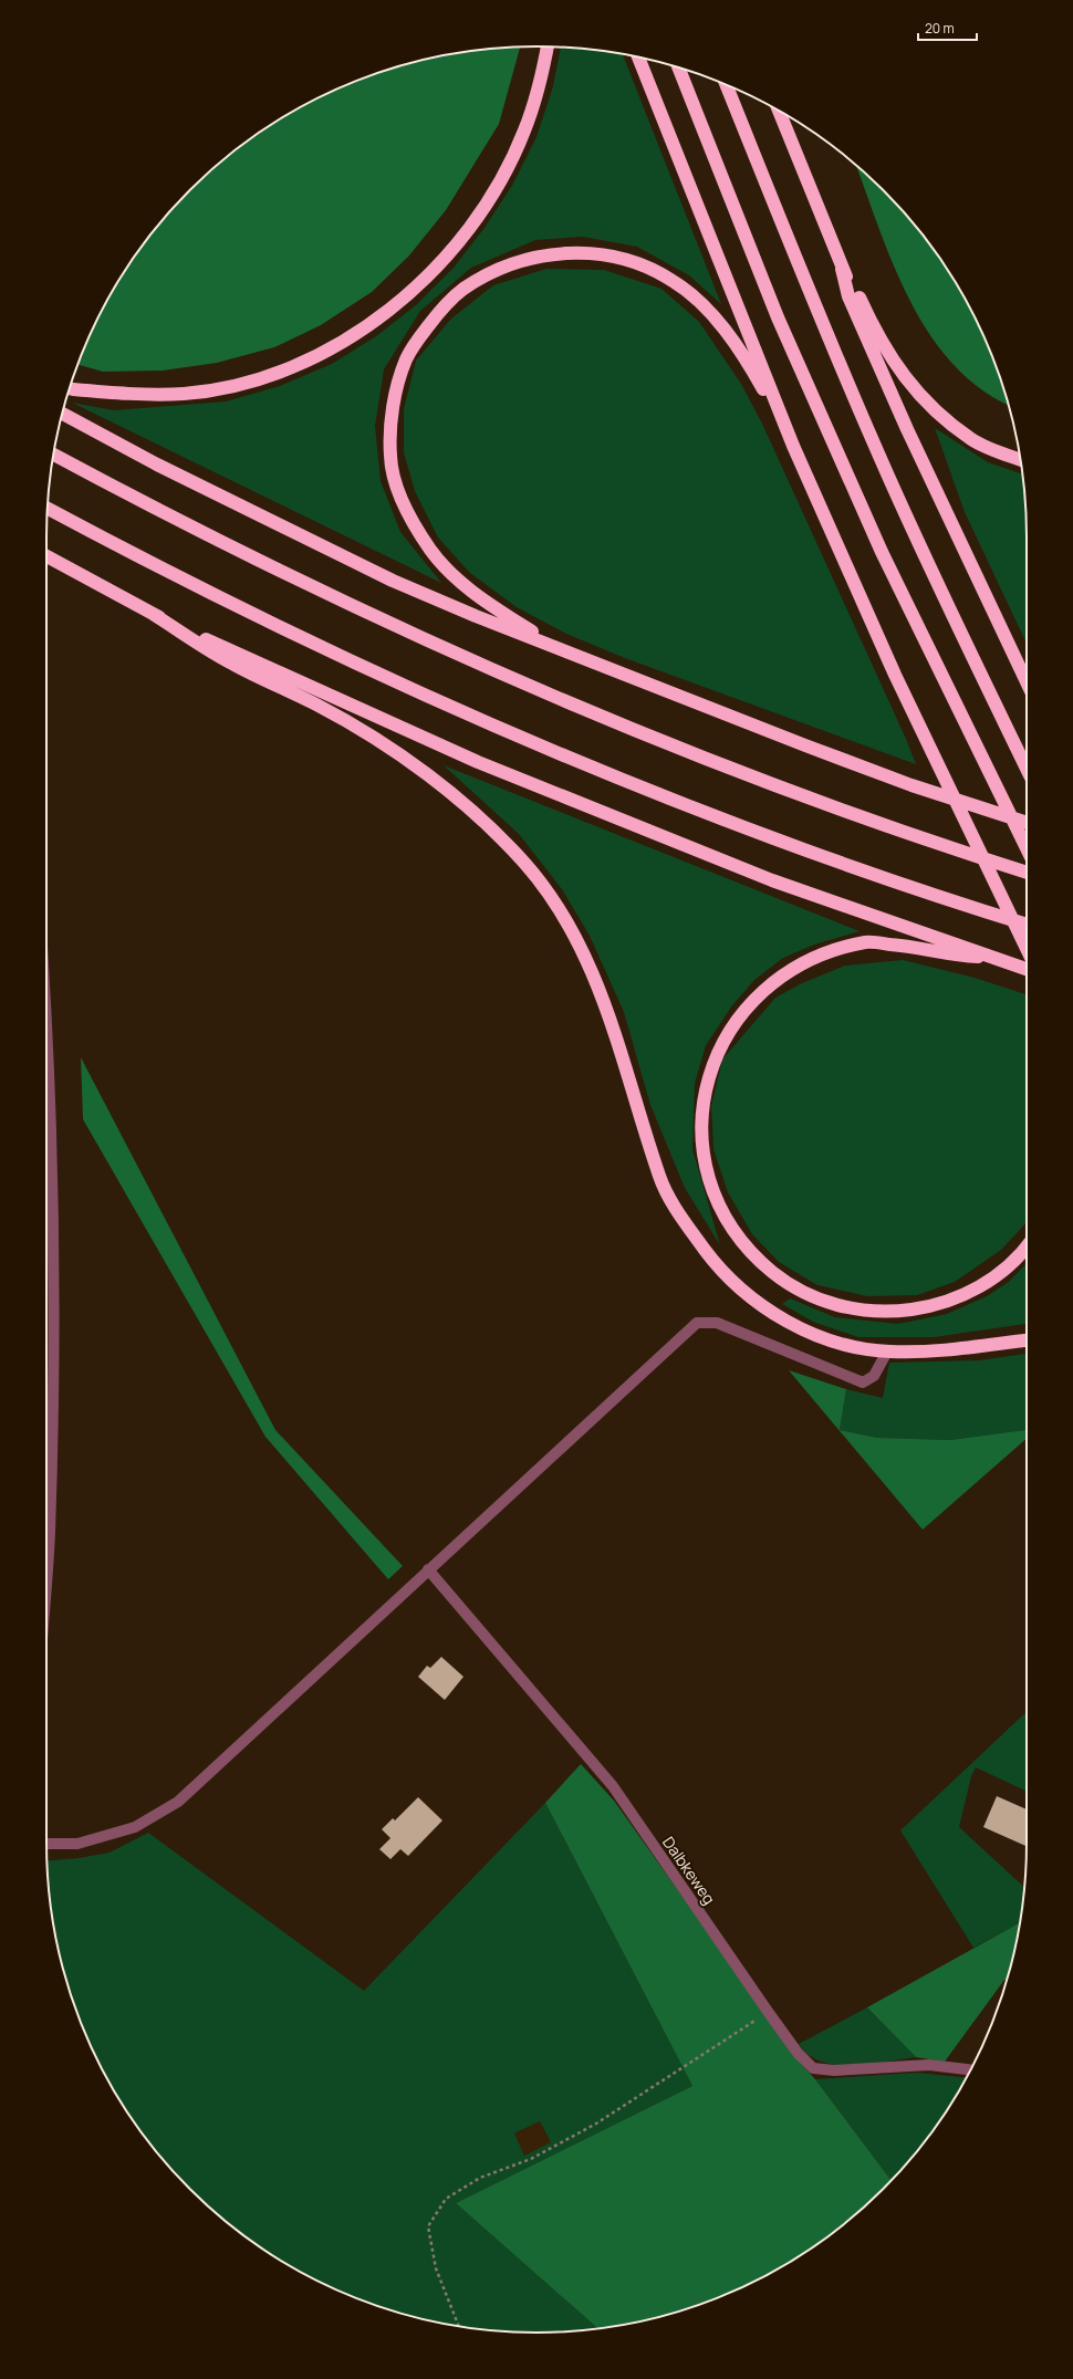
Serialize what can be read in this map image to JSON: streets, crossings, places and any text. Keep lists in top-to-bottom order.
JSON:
{
  "streets": {
    "street": ["Dalbkeweg"]
  },
  "scale_bar": "20 m"
}
